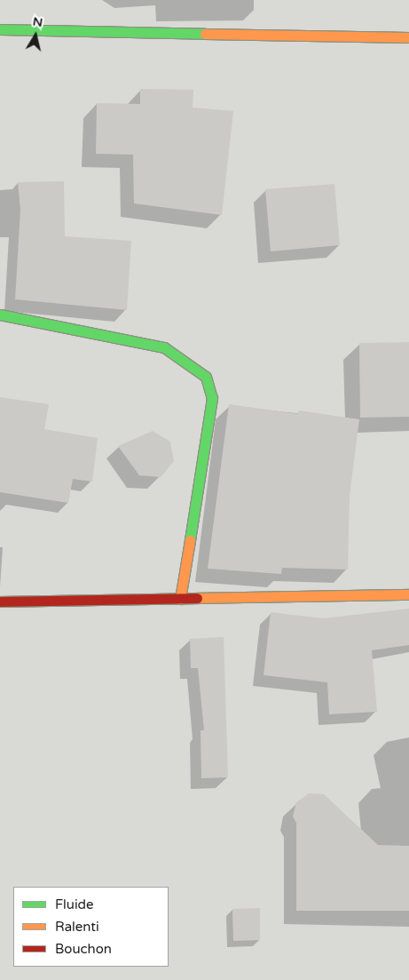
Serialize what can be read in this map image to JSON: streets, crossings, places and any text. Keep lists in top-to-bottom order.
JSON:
{
  "legend": ["Fluide", "Ralenti", "Bouchon"],
  "north": "top"
}
